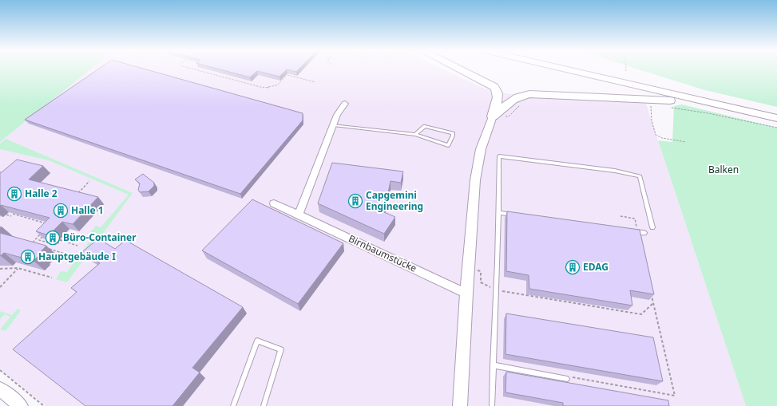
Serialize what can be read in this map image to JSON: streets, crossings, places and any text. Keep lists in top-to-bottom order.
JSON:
{
  "streets": {
    "street": ["Birnbaumstücke"]
  },
  "parks": ["Balken"],
  "places": {
    "building": [
      "Halle 2",
      "Capgemini Engineering",
      "Halle 1",
      "Büro-Container",
      "Hauptgebäude I",
      "EDAG"
    ]
  }
}
